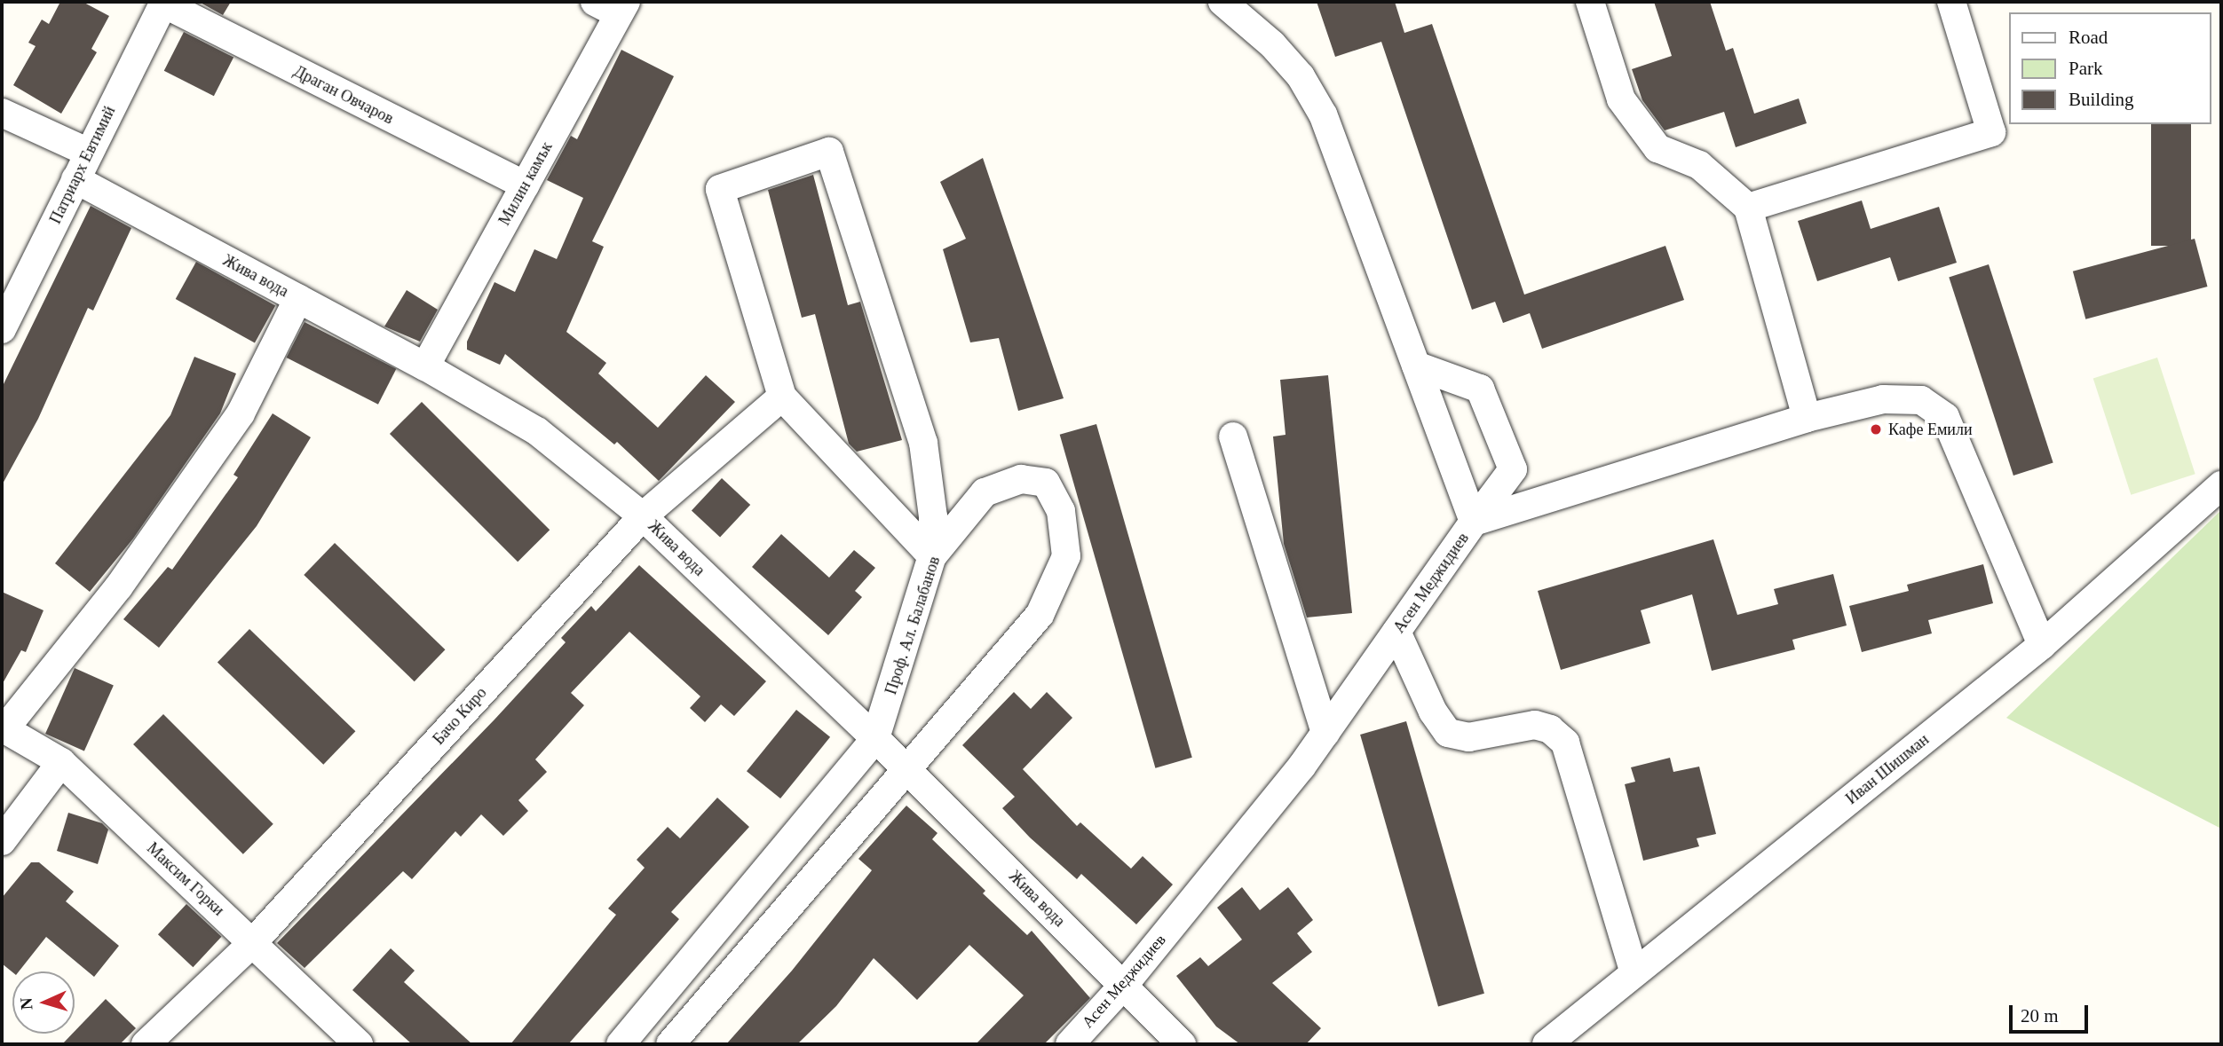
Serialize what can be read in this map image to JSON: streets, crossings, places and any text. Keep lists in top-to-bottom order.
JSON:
{
  "streets": {
    "street": [
      "Драган Овчаров",
      "Патриарх Евтимий",
      "Милин камък",
      "Жива вода",
      "Асен Меджидиев",
      "Проф. Ал. Балабанов",
      "Бачо Киро",
      "Иван Шишман",
      "Максим Горки"
    ]
  },
  "crossings": [
    ["Драган Овчаров", "Патриарх Евтимий"],
    ["Драган Овчаров", "Милин камък"],
    ["Патриарх Евтимий", "Жива вода"],
    ["Милин камък", "Жива вода"],
    ["Жива вода", "Асен Меджидиев"],
    ["Жива вода", "Проф. Ал. Балабанов"],
    ["Жива вода", "Бачо Киро"],
    ["Бачо Киро", "Максим Горки"]
  ],
  "places": ["Кафе Емили"],
  "legend": ["Road", "Park", "Building"],
  "scale_bar": "20 m",
  "north": "left"
}
